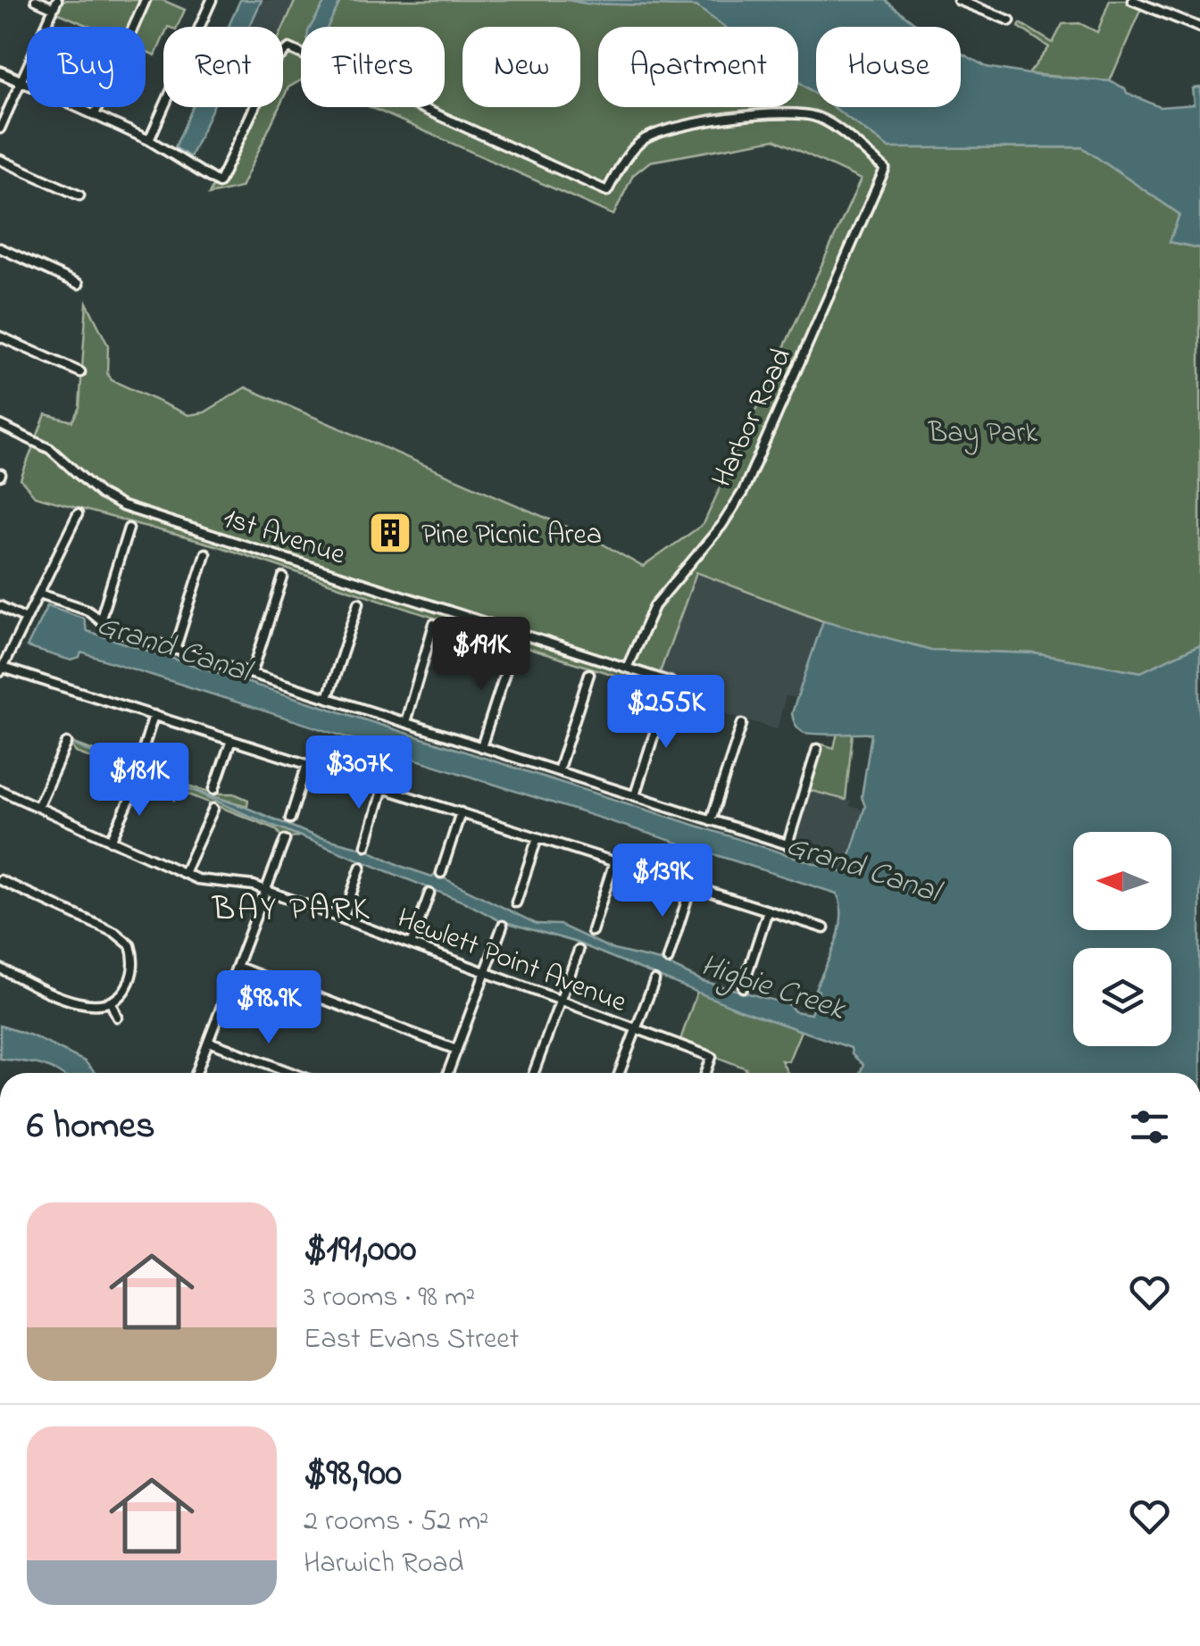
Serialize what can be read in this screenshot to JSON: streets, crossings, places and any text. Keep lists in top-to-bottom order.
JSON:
{
  "streets": {
    "street": ["Harbor Road", "1st Avenue", "Hewlett Point Avenue"]
  },
  "crossings": [
    ["Harbor Road", "1st Avenue"]
  ],
  "districts": ["BAY PARK"],
  "water": ["Grand Canal", "Higbie Creek"],
  "parks": ["Bay Park"],
  "places": {
    "building": ["Pine Picnic Area"]
  },
  "north": "left",
  "page": {
    "chip": [
      "Buy",
      "Rent",
      "Filters",
      "New",
      "Apartment",
      "House"
    ],
    "price": [
      "$191K",
      "$255K",
      "$307K",
      "$181K",
      "$139K",
      "$98.9K"
    ],
    "heading": "6 homes",
    "list": [
      {
        "name": "$191,000",
        "note": "3 rooms · 98 m² · East Evans Street"
      },
      {
        "name": "$98,900",
        "note": "2 rooms · 52 m² · Harwich Road"
      }
    ]
  }
}
